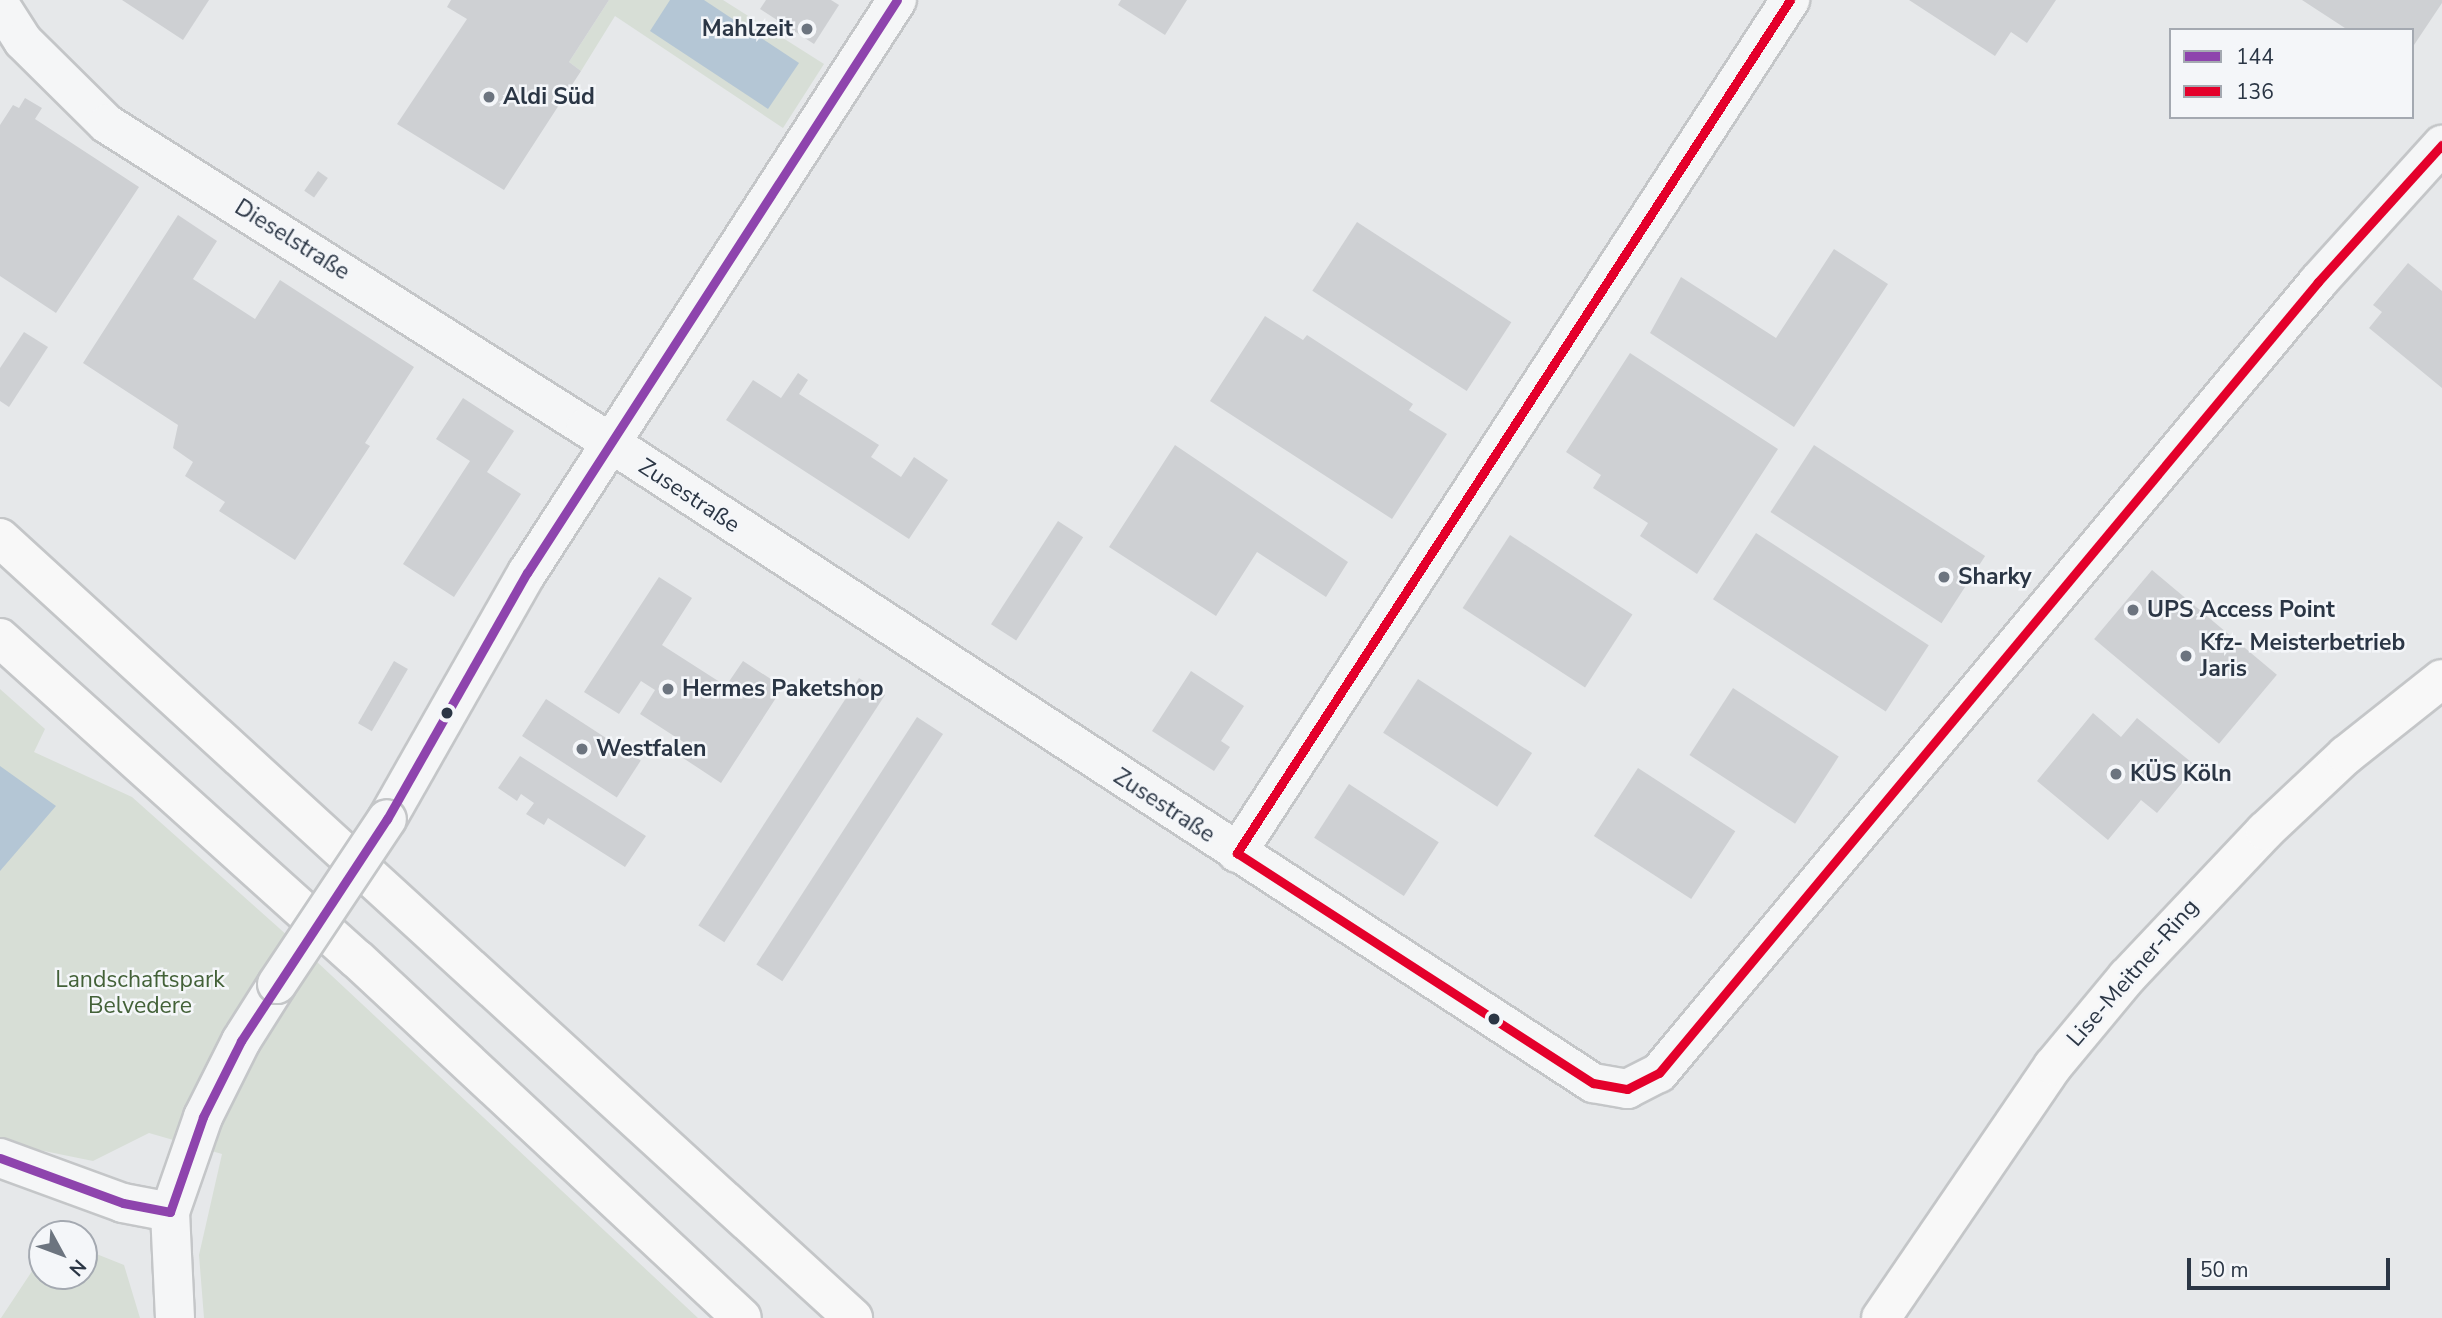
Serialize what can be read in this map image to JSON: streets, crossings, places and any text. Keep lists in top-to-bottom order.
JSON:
{
  "streets": {
    "main road": ["Lise-Meitner-Ring"],
    "street": ["Dieselstraße", "Zusestraße"]
  },
  "crossings": [
    ["Dieselstraße", "Zusestraße"]
  ],
  "parks": ["Landschaftspark Belvedere"],
  "places": [
    "Mahlzeit",
    "Aldi Süd",
    "Sharky",
    "UPS Access Point",
    "Kfz- Meisterbetrieb Jaris",
    "Hermes Paketshop",
    "Westfalen",
    "KÜS Köln"
  ],
  "lines": ["transit line 144", "transit line 136"],
  "legend": ["144", "136"],
  "scale_bar": "50 m",
  "north": "bottom right"
}
